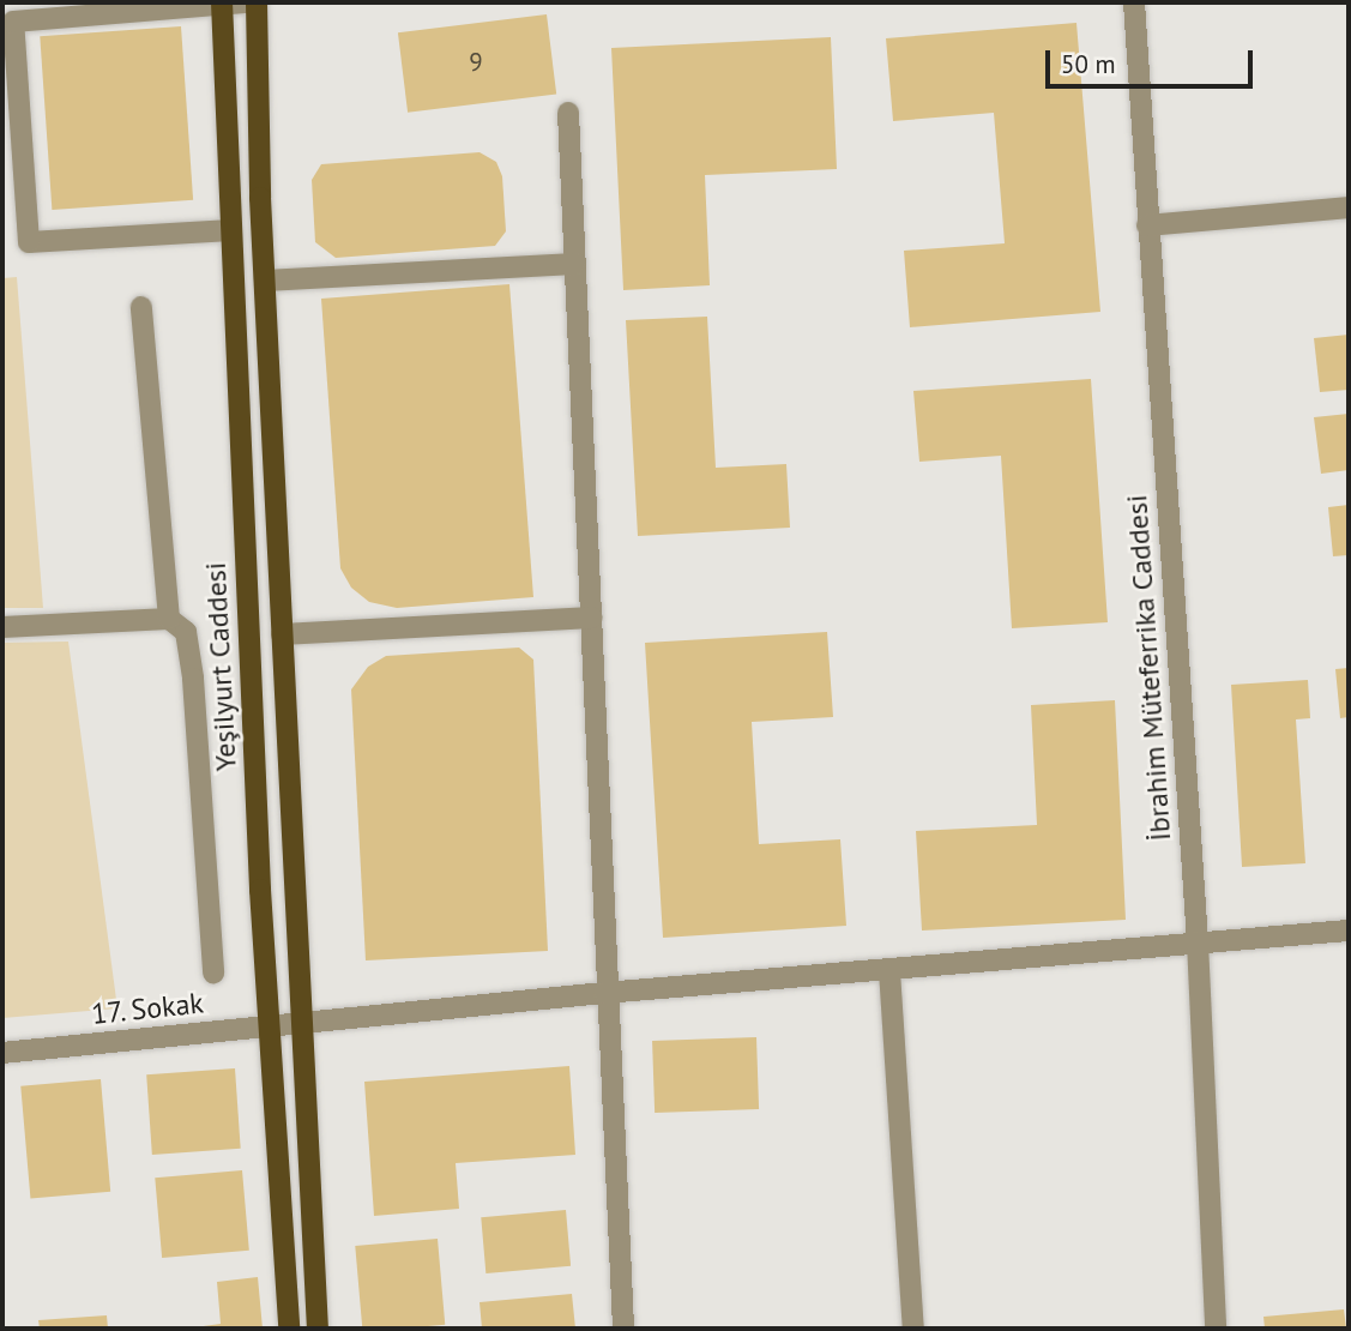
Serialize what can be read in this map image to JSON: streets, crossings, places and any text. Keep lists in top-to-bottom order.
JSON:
{
  "streets": {
    "main road": ["Yeşilyurt Caddesi"],
    "street": ["İbrahim Müteferrika Caddesi", "17. Sokak"]
  },
  "crossings": [
    ["Yeşilyurt Caddesi", "17. Sokak"],
    ["İbrahim Müteferrika Caddesi", "17. Sokak"]
  ],
  "house_numbers": ["9"],
  "scale_bar": "50 m"
}
